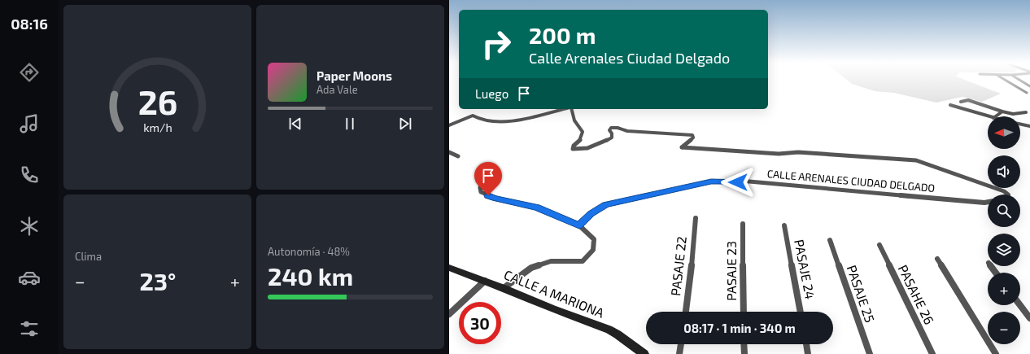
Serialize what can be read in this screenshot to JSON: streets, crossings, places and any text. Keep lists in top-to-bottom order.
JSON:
{
  "streets": {
    "main road": ["CALLE A MARIONA"],
    "street": [
      "CALLE ARENALES CIUDAD DELGADO",
      "PASAJE 22",
      "PASAJE 24",
      "PASAJE 23",
      "PASAJE 25",
      "PASAHE 26"
    ]
  },
  "north": "left",
  "page": {
    "tabs": "08:16",
    "turn": ["200 m", "Calle Arenales Ciudad Delgado"],
    "song": ["Paper Moons", "Ada Vale"],
    "then": "Luego",
    "map_buttons": ["+", "−"],
    "tile": [
      "Clima",
      ["Autonomía · 48%", "240 km"]
    ],
    "heat": ["−", "23°", "+"],
    "limit": "30",
    "trip": "08:17 · 1 min · 340 m",
    "gauge": ["26", "km/h"]
  }
}
